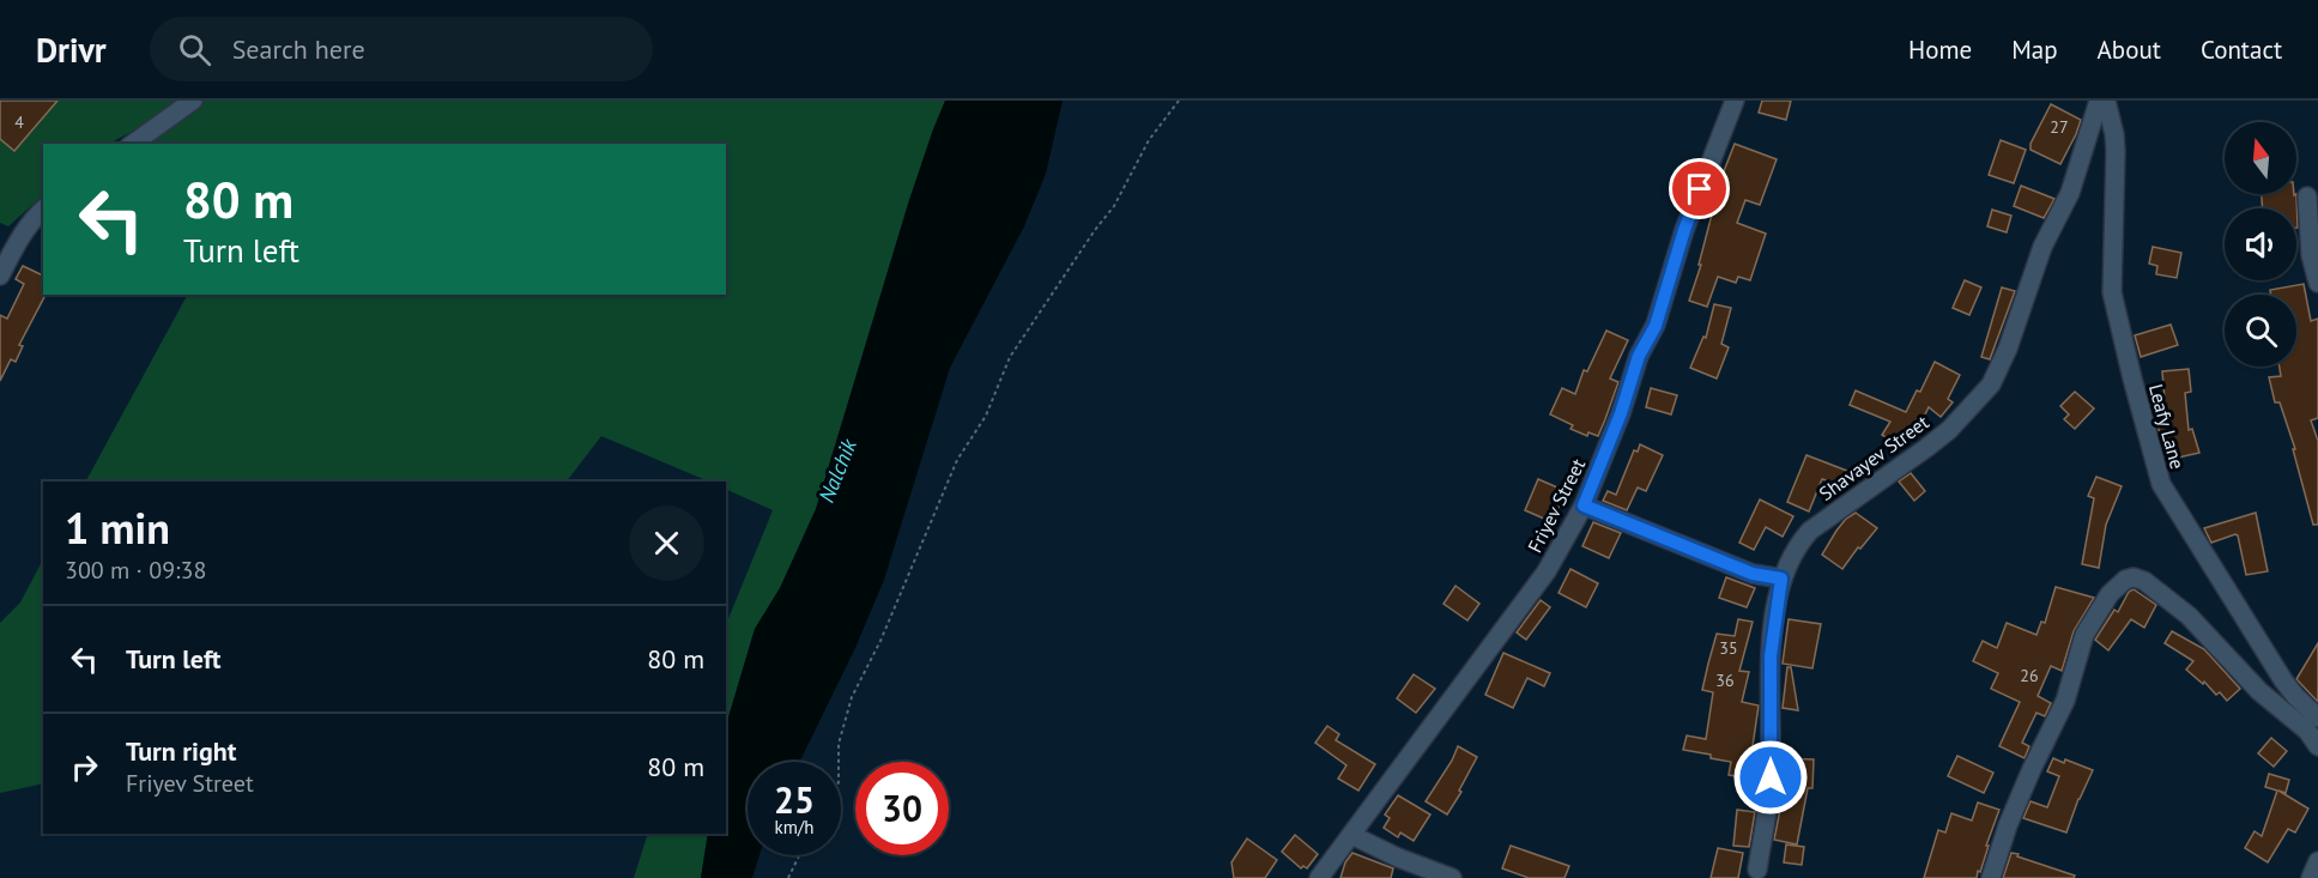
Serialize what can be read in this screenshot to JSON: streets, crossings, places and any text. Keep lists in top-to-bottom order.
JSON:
{
  "streets": {
    "street": ["Leafy Lane", "Shavayev Street", "Friyev Street"]
  },
  "water": ["Nalchik"],
  "house_numbers": [
    "4",
    "27",
    "35",
    "26",
    "36"
  ],
  "north": "top",
  "page": {
    "header": "Drivr",
    "search": "Search here",
    "nav": [
      "Home",
      "Map",
      "About",
      "Contact"
    ],
    "turn": ["80 m", "Turn left"],
    "heading": ["1 min", "300 m · 09:38"],
    "list": [
      {
        "name": "Turn left",
        "value": "80 m"
      },
      {
        "name": "Turn right",
        "note": "Friyev Street",
        "value": "80 m"
      }
    ],
    "speed": "25 km/h",
    "limit": "30"
  }
}
